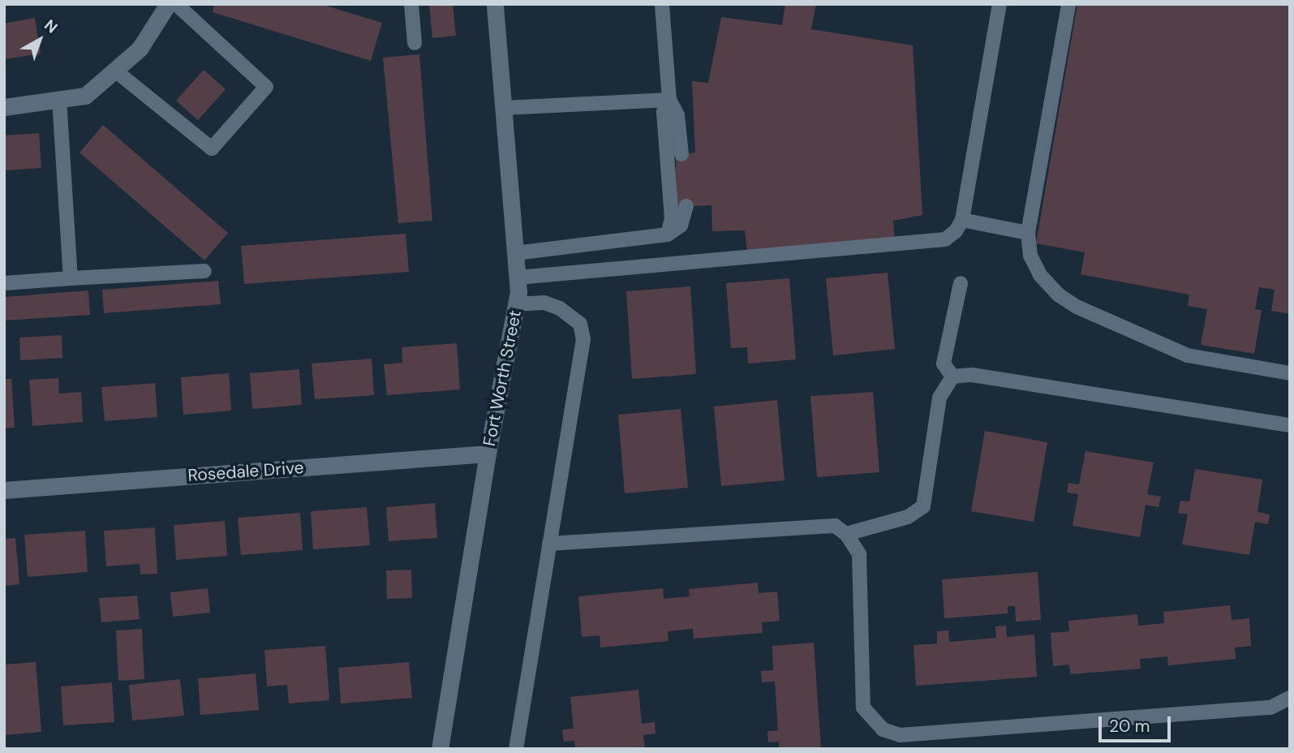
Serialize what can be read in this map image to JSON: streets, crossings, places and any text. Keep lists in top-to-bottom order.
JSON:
{
  "streets": {
    "street": ["Fort Worth Street", "Rosedale Drive"]
  },
  "crossings": [
    ["Fort Worth Street", "Rosedale Drive"]
  ],
  "scale_bar": "20 m",
  "north": "top right"
}
